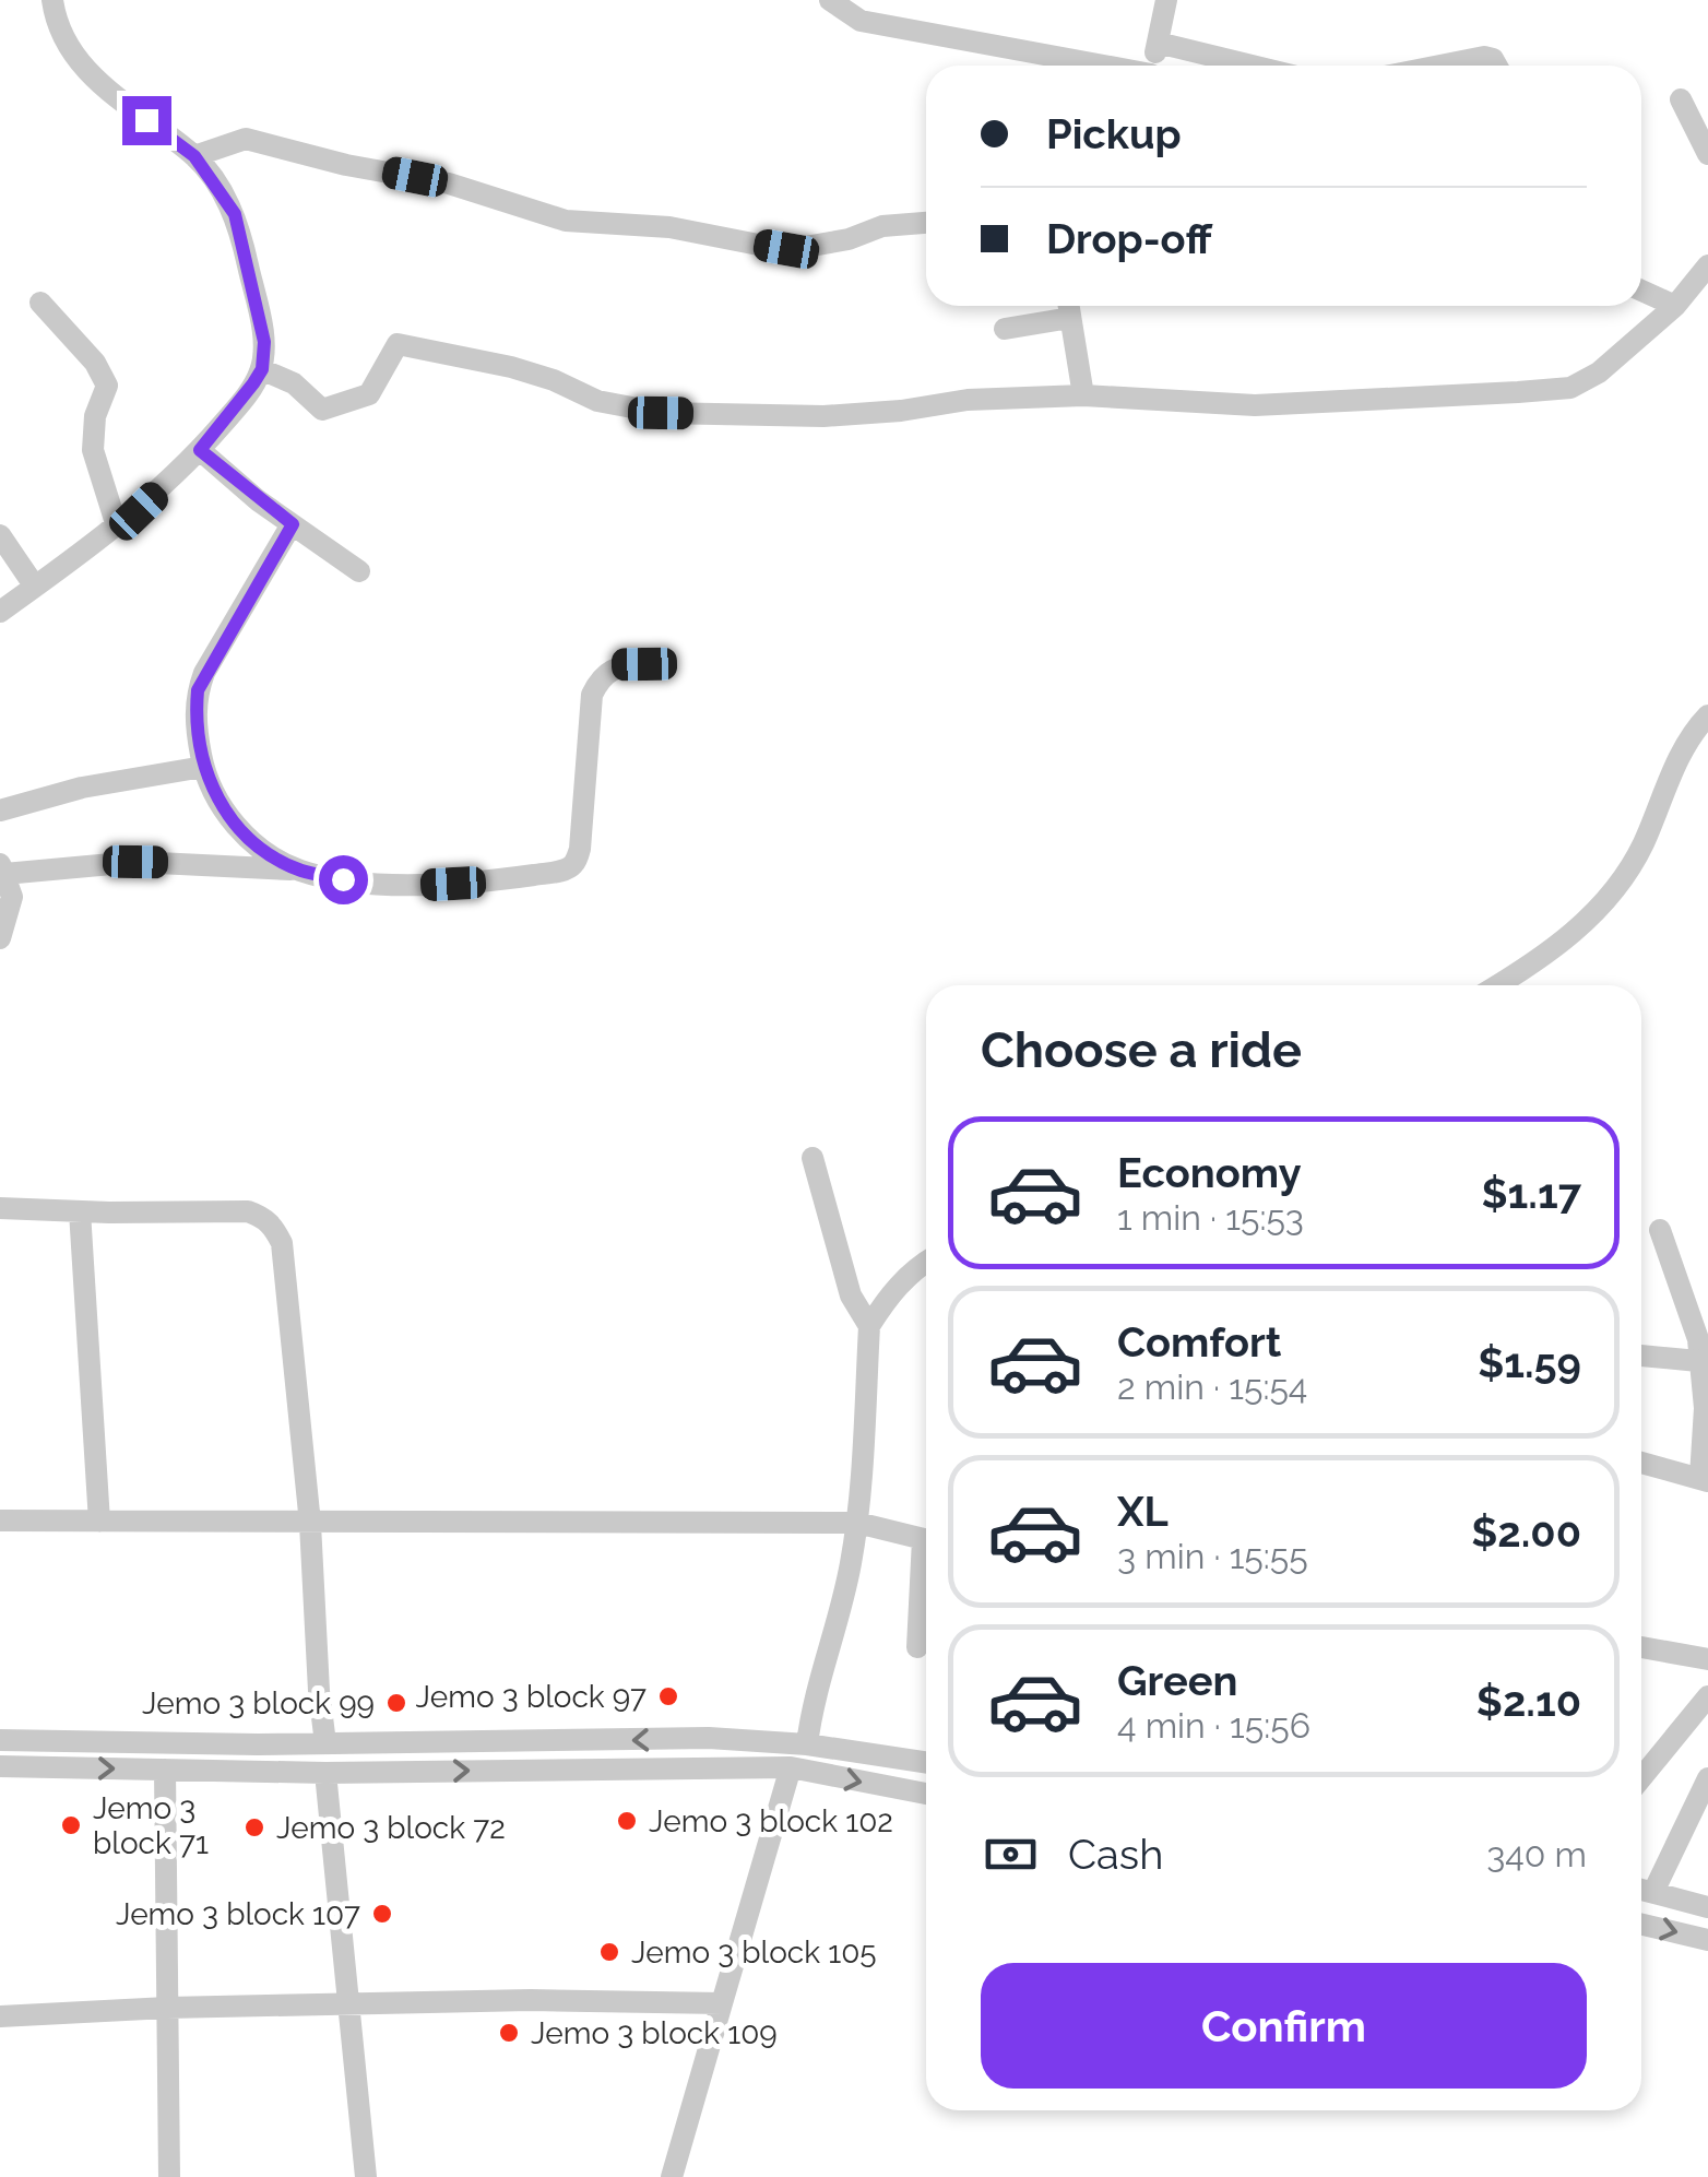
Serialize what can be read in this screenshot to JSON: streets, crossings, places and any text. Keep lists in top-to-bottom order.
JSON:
{
  "places": [
    "Jemo 3 block 97",
    "Jemo 3 block 99",
    "Jemo 3 block 102",
    "Jemo 3 block 71",
    "Jemo 3 block 72",
    "Jemo 3 block 107",
    "Jemo 3 block 105",
    "Jemo 3 block 109"
  ],
  "page": {
    "banner": ["Pickup", "Drop-off"],
    "heading": "Choose a ride",
    "list": [
      {
        "name": "Economy",
        "note": "1 min · 15:53",
        "value": "$1.17"
      },
      {
        "name": "Comfort",
        "note": "2 min · 15:54",
        "value": "$1.59"
      },
      {
        "name": "XL",
        "note": "3 min · 15:55",
        "value": "$2.00"
      },
      {
        "name": "Green",
        "note": "4 min · 15:56",
        "value": "$2.10"
      }
    ],
    "pay": ["Cash", "340 m"],
    "buttons": "Confirm"
  }
}
